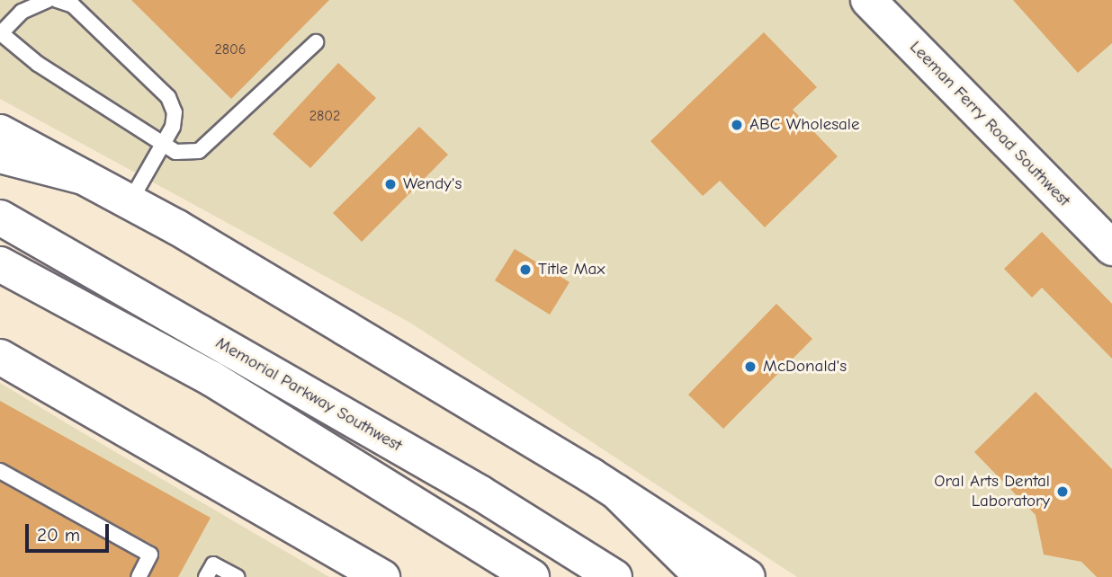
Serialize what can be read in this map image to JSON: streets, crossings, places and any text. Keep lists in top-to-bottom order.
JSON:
{
  "streets": {
    "main road": ["Leeman Ferry Road Southwest", "Memorial Parkway Southwest"]
  },
  "places": [
    "ABC Wholesale",
    "Wendy's",
    "Title Max",
    "McDonald's",
    "Oral Arts Dental Laboratory"
  ],
  "house_numbers": ["2806", "2802"],
  "scale_bar": "20 m"
}
